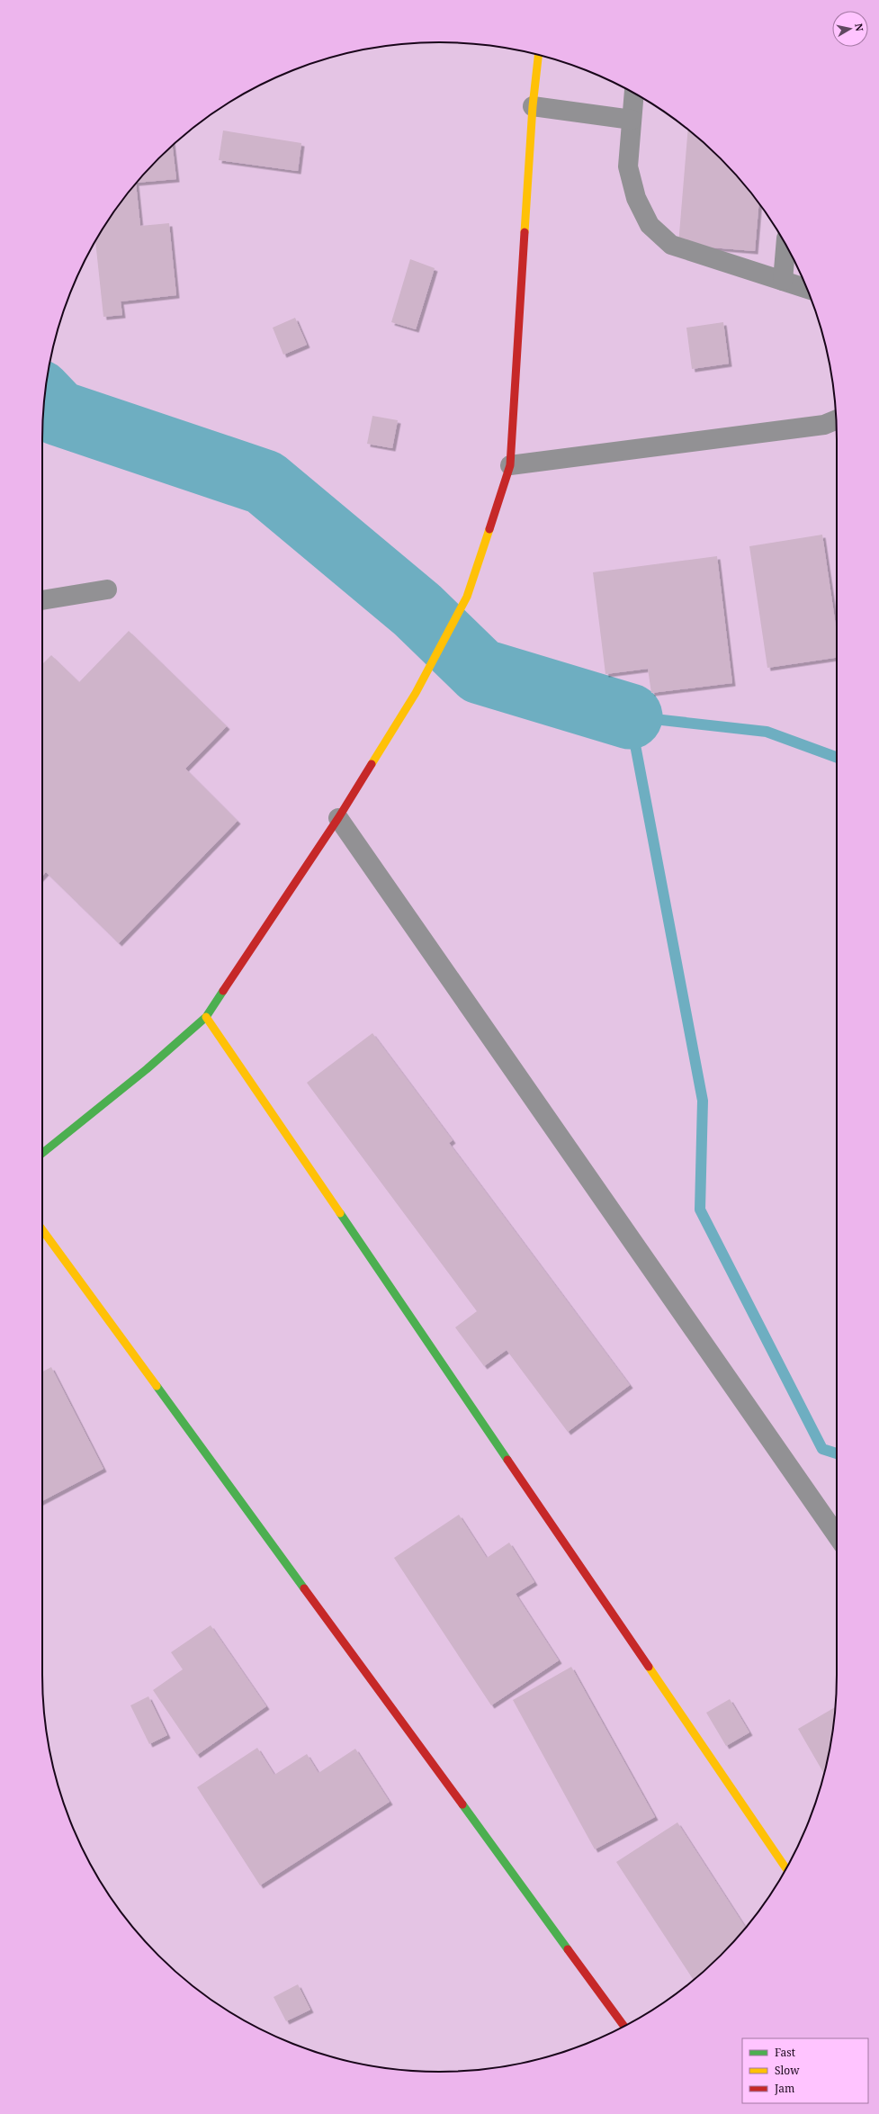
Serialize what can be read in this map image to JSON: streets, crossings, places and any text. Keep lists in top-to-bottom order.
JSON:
{
  "legend": ["Fast", "Slow", "Jam"],
  "north": "right"
}
